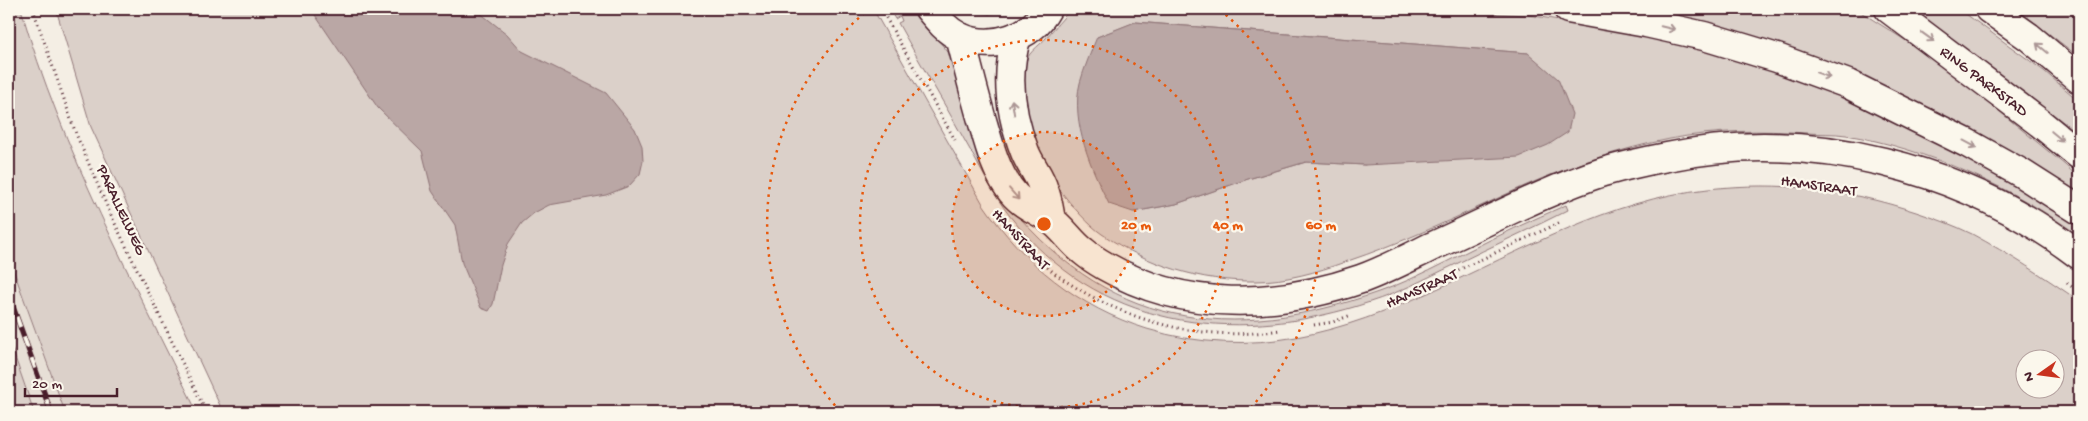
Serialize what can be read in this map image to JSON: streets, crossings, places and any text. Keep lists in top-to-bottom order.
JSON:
{
  "streets": {
    "main road": ["RING PARKSTAD", "HAMSTRAAT"],
    "path": ["PARALLELWEG"]
  },
  "scale_bar": "20 m",
  "north": "left",
  "rings": ["20 m", "40 m", "60 m"]
}
